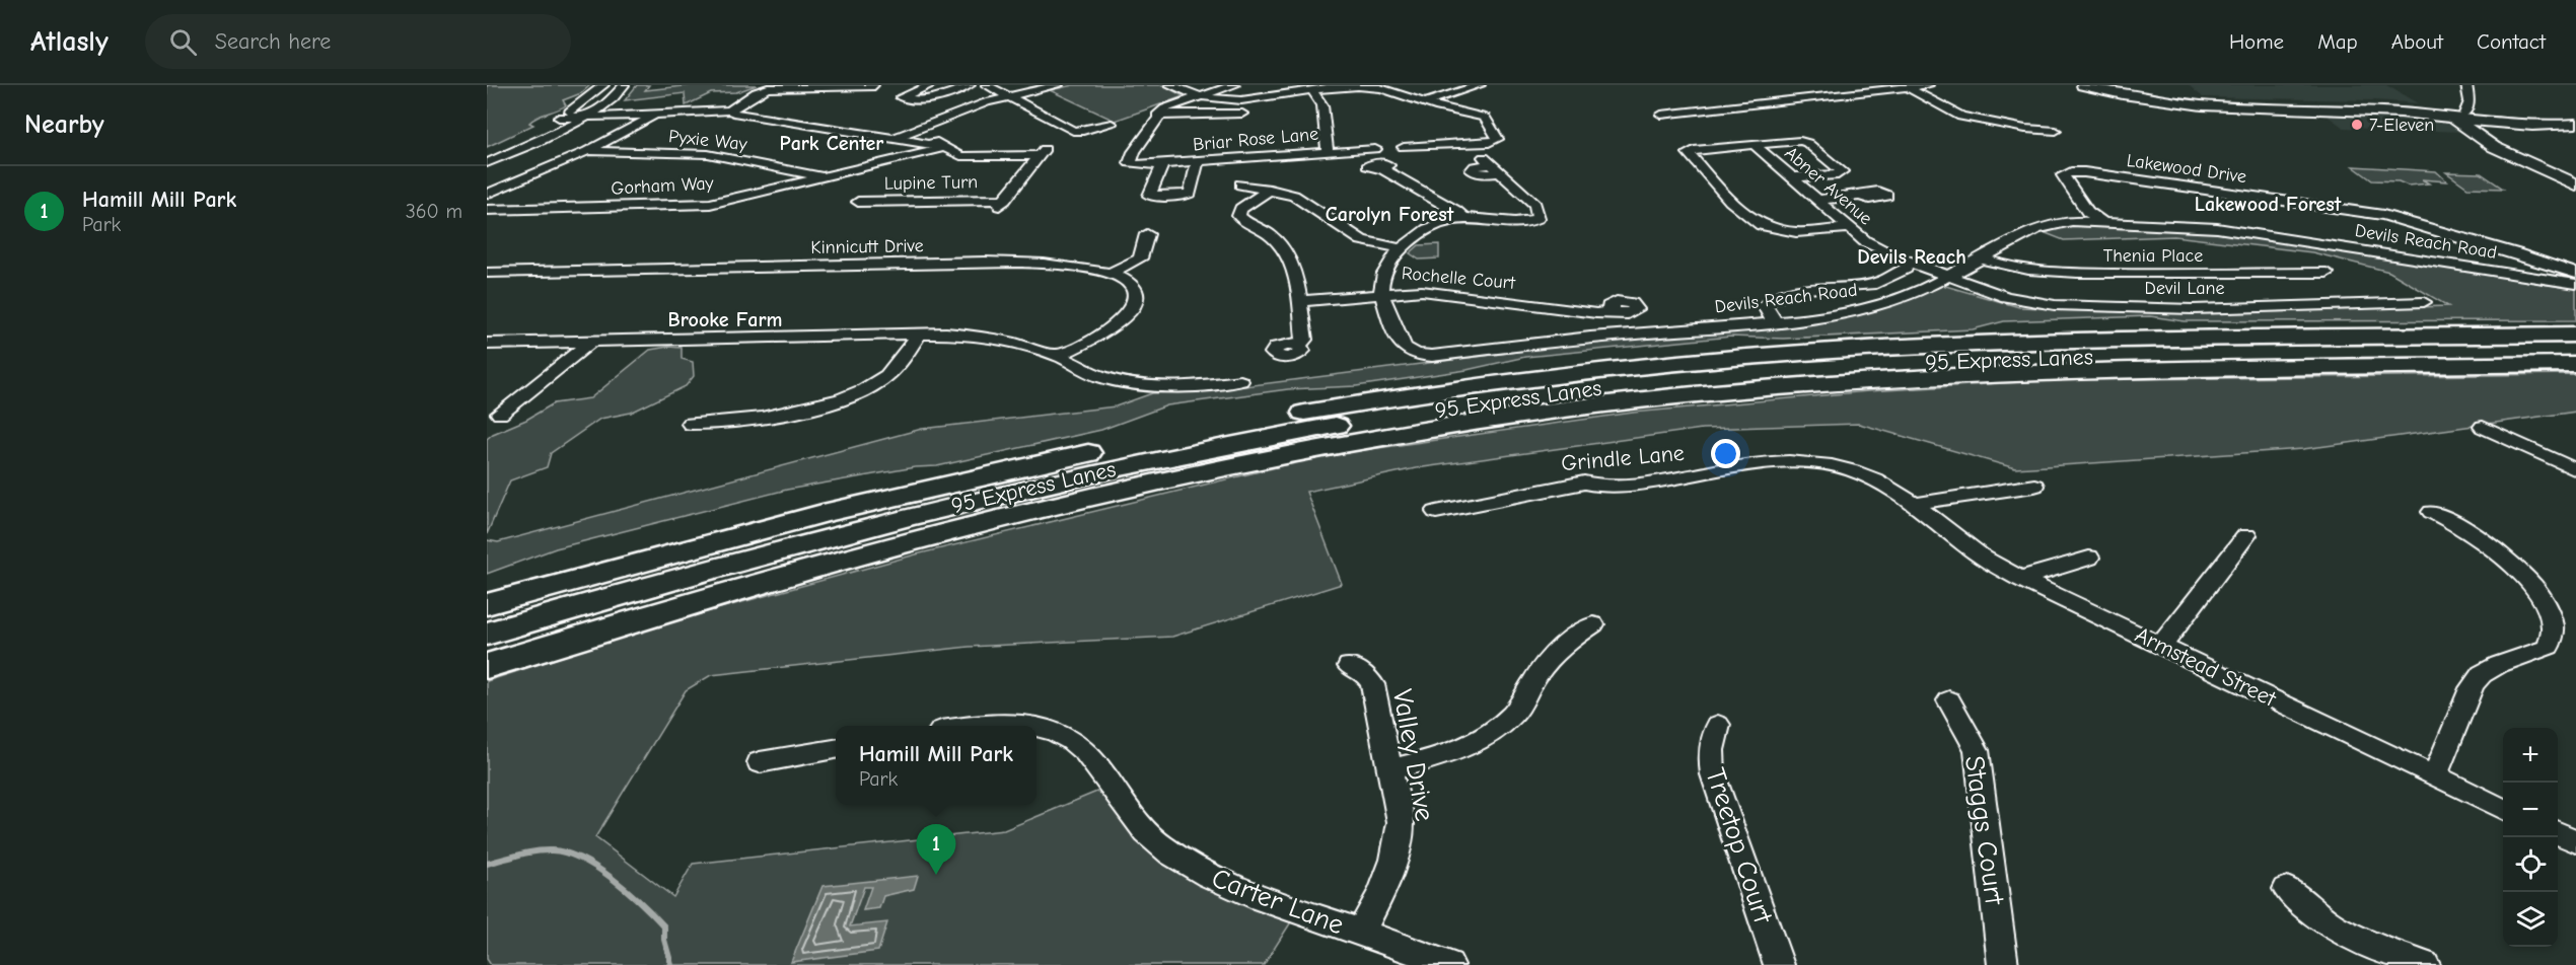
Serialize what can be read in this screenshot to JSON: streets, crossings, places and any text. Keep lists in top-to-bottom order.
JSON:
{
  "streets": {
    "highway": ["95 Express Lanes"],
    "street": [
      "Briar Rose Lane",
      "Pyxie Way",
      "Lakewood Drive",
      "Lupine Turn",
      "Gorham Way",
      "Abner Avenue",
      "Devils Reach Road",
      "Kinnicutt Drive",
      "Thenia Place",
      "Rochelle Court",
      "Devil Lane",
      "Grindle Lane",
      "Armstead Street",
      "Valley Drive",
      "Staggs Court",
      "Treetop Court",
      "Carter Lane"
    ]
  },
  "crossings": [
    ["Pyxie Way", "Gorham Way"],
    ["Lakewood Drive", "Devils Reach Road"],
    ["Lupine Turn", "Gorham Way"],
    ["Abner Avenue", "Devils Reach Road"],
    ["Abner Avenue", "Devil Lane"],
    ["Devils Reach Road", "Thenia Place"],
    ["Devils Reach Road", "Rochelle Court"],
    ["Devils Reach Road", "Devil Lane"],
    ["Grindle Lane", "Armstead Street"],
    ["Valley Drive", "Carter Lane"]
  ],
  "districts": [
    "Park Center",
    "Lakewood Forest",
    "Carolyn Forest",
    "Devils Reach",
    "Brooke Farm"
  ],
  "places": ["7-Eleven"],
  "page": {
    "header": "Atlasly",
    "search": "Search here",
    "nav": [
      "Home",
      "Map",
      "About",
      "Contact"
    ],
    "heading": "Nearby",
    "list": [
      {
        "mark": "1",
        "name": "Hamill Mill Park",
        "note": "Park",
        "value": "360 m"
      }
    ],
    "popup": ["Hamill Mill Park", "Park"],
    "map_buttons": ["+", "−"],
    "pins": "1"
  }
}
